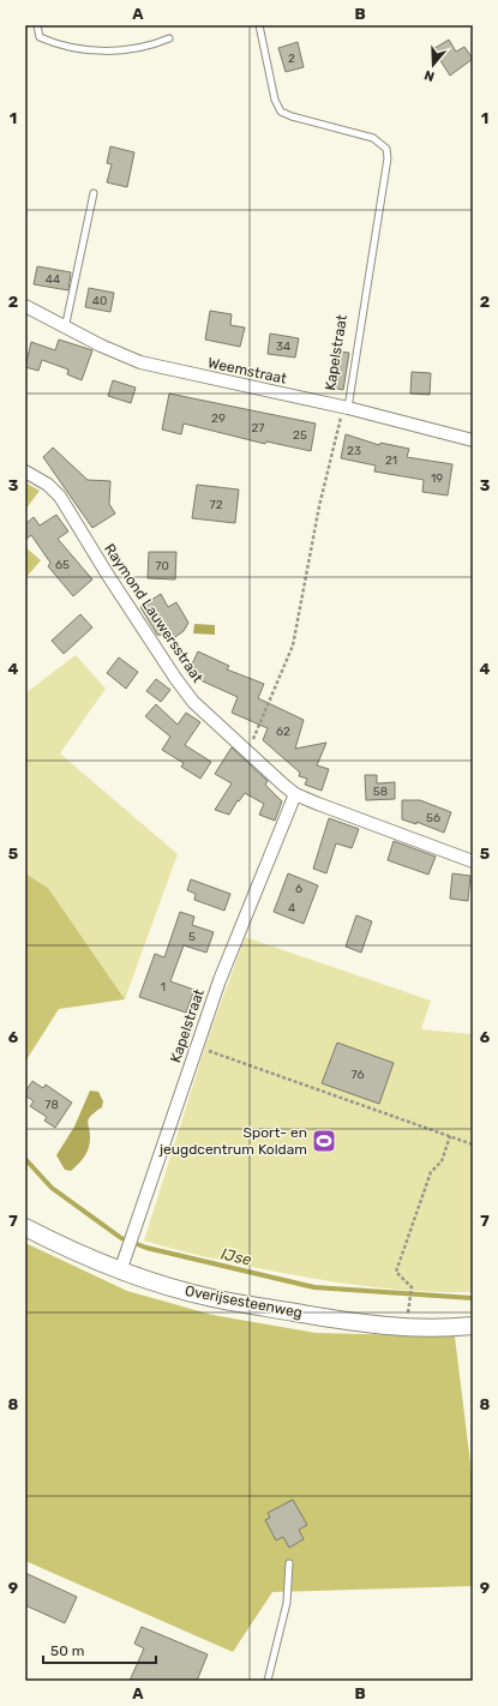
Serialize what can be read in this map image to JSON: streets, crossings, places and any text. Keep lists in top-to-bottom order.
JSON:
{
  "streets": {
    "main road": ["Overijsesteenweg"],
    "street": ["Kapelstraat", "Weemstraat", "Raymond Lauwersstraat"]
  },
  "crossings": [
    ["Kapelstraat", "Weemstraat"],
    ["Kapelstraat", "Raymond Lauwersstraat"],
    ["Kapelstraat", "Overijsesteenweg"]
  ],
  "water": ["IJse"],
  "places": {
    "sports": ["Sport- en jeugdcentrum Koldam"]
  },
  "house_numbers": [
    "2",
    "44",
    "40",
    "34",
    "29",
    "27",
    "25",
    "23",
    "21",
    "19",
    "72",
    "65",
    "70",
    "62",
    "58",
    "56",
    "6",
    "4",
    "5",
    "1",
    "76",
    "78"
  ],
  "scale_bar": "50 m",
  "north": "bottom",
  "grid": {
    "columns": ["A", "B"],
    "rows": [
      "1",
      "2",
      "3",
      "4",
      "5",
      "6",
      "7",
      "8",
      "9"
    ]
  }
}
